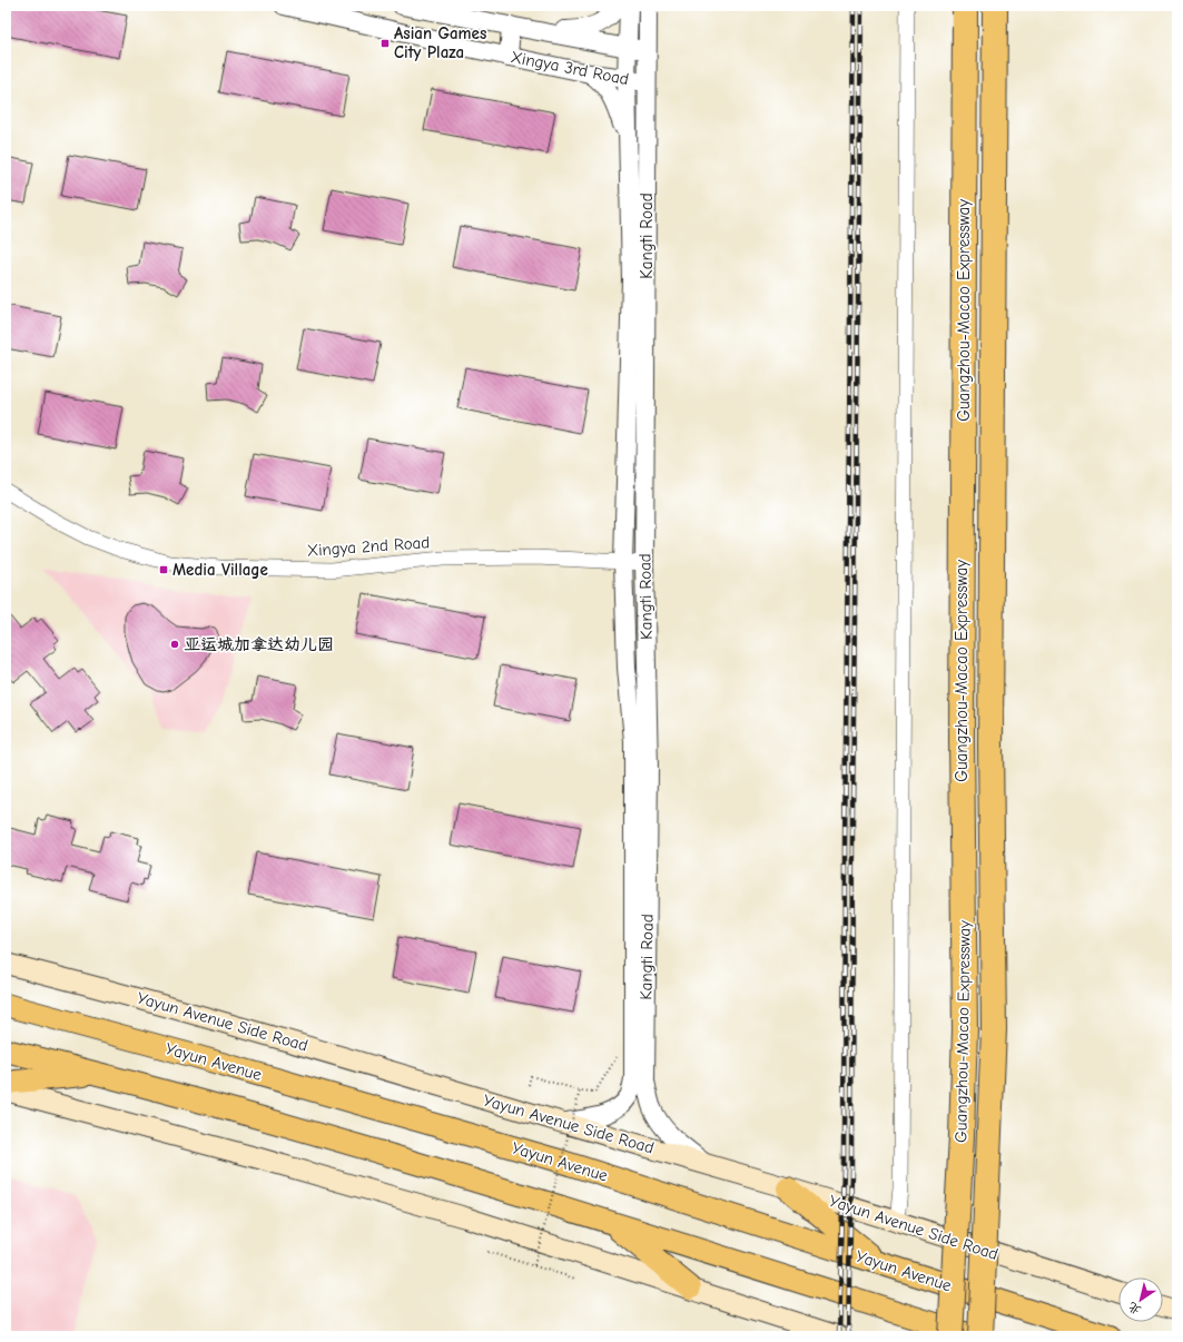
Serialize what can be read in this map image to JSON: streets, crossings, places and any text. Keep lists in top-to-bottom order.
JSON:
{
  "streets": {
    "highway": ["Guangzhou-Macao Expressway"],
    "main road": ["Yayun Avenue Side Road", "Yayun Avenue"],
    "street": ["Xingya 3rd Road", "Kangti Road", "Xingya 2nd Road"]
  },
  "crossings": [
    ["Xingya 3rd Road", "Kangti Road"],
    ["Kangti Road", "Xingya 2nd Road"],
    ["Kangti Road", "Yayun Avenue Side Road"]
  ],
  "places": {
    "transit": ["Asian Games City Plaza", "Media Village"],
    "other": ["亚运城加拿达幼儿园"]
  },
  "north": "bottom left"
}
